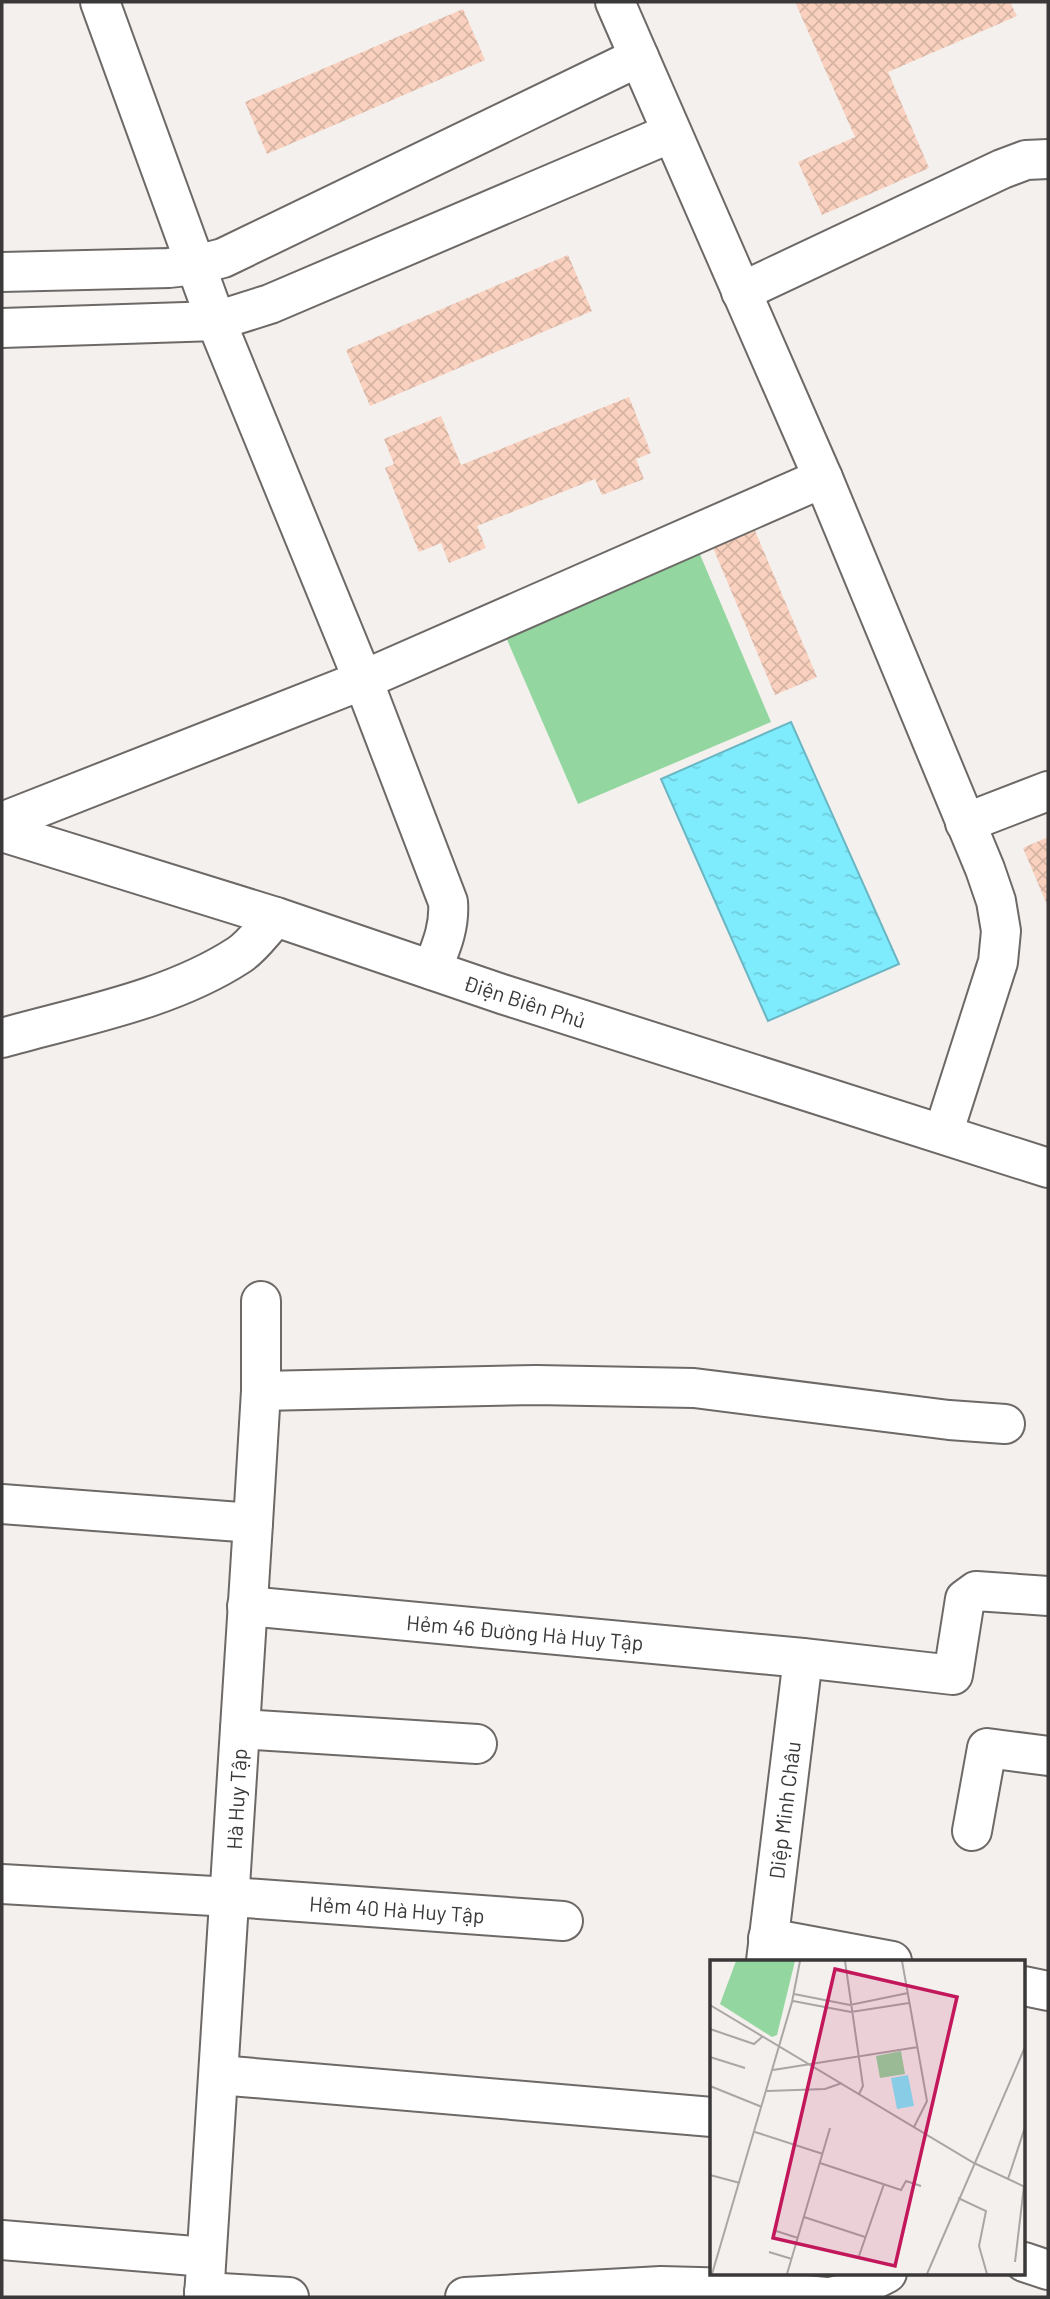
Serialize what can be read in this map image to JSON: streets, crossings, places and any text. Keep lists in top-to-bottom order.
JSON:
{
  "streets": {
    "street": [
      "Điện Biên Phủ",
      "Hẻm 46 Đường Hà Huy Tập",
      "Hà Huy Tập",
      "Diệp Minh Châu",
      "Hẻm 40 Hà Huy Tập"
    ]
  },
  "crossings": [
    ["Hẻm 46 Đường Hà Huy Tập", "Hà Huy Tập"],
    ["Hẻm 46 Đường Hà Huy Tập", "Diệp Minh Châu"],
    ["Hà Huy Tập", "Hẻm 40 Hà Huy Tập"]
  ]
}
